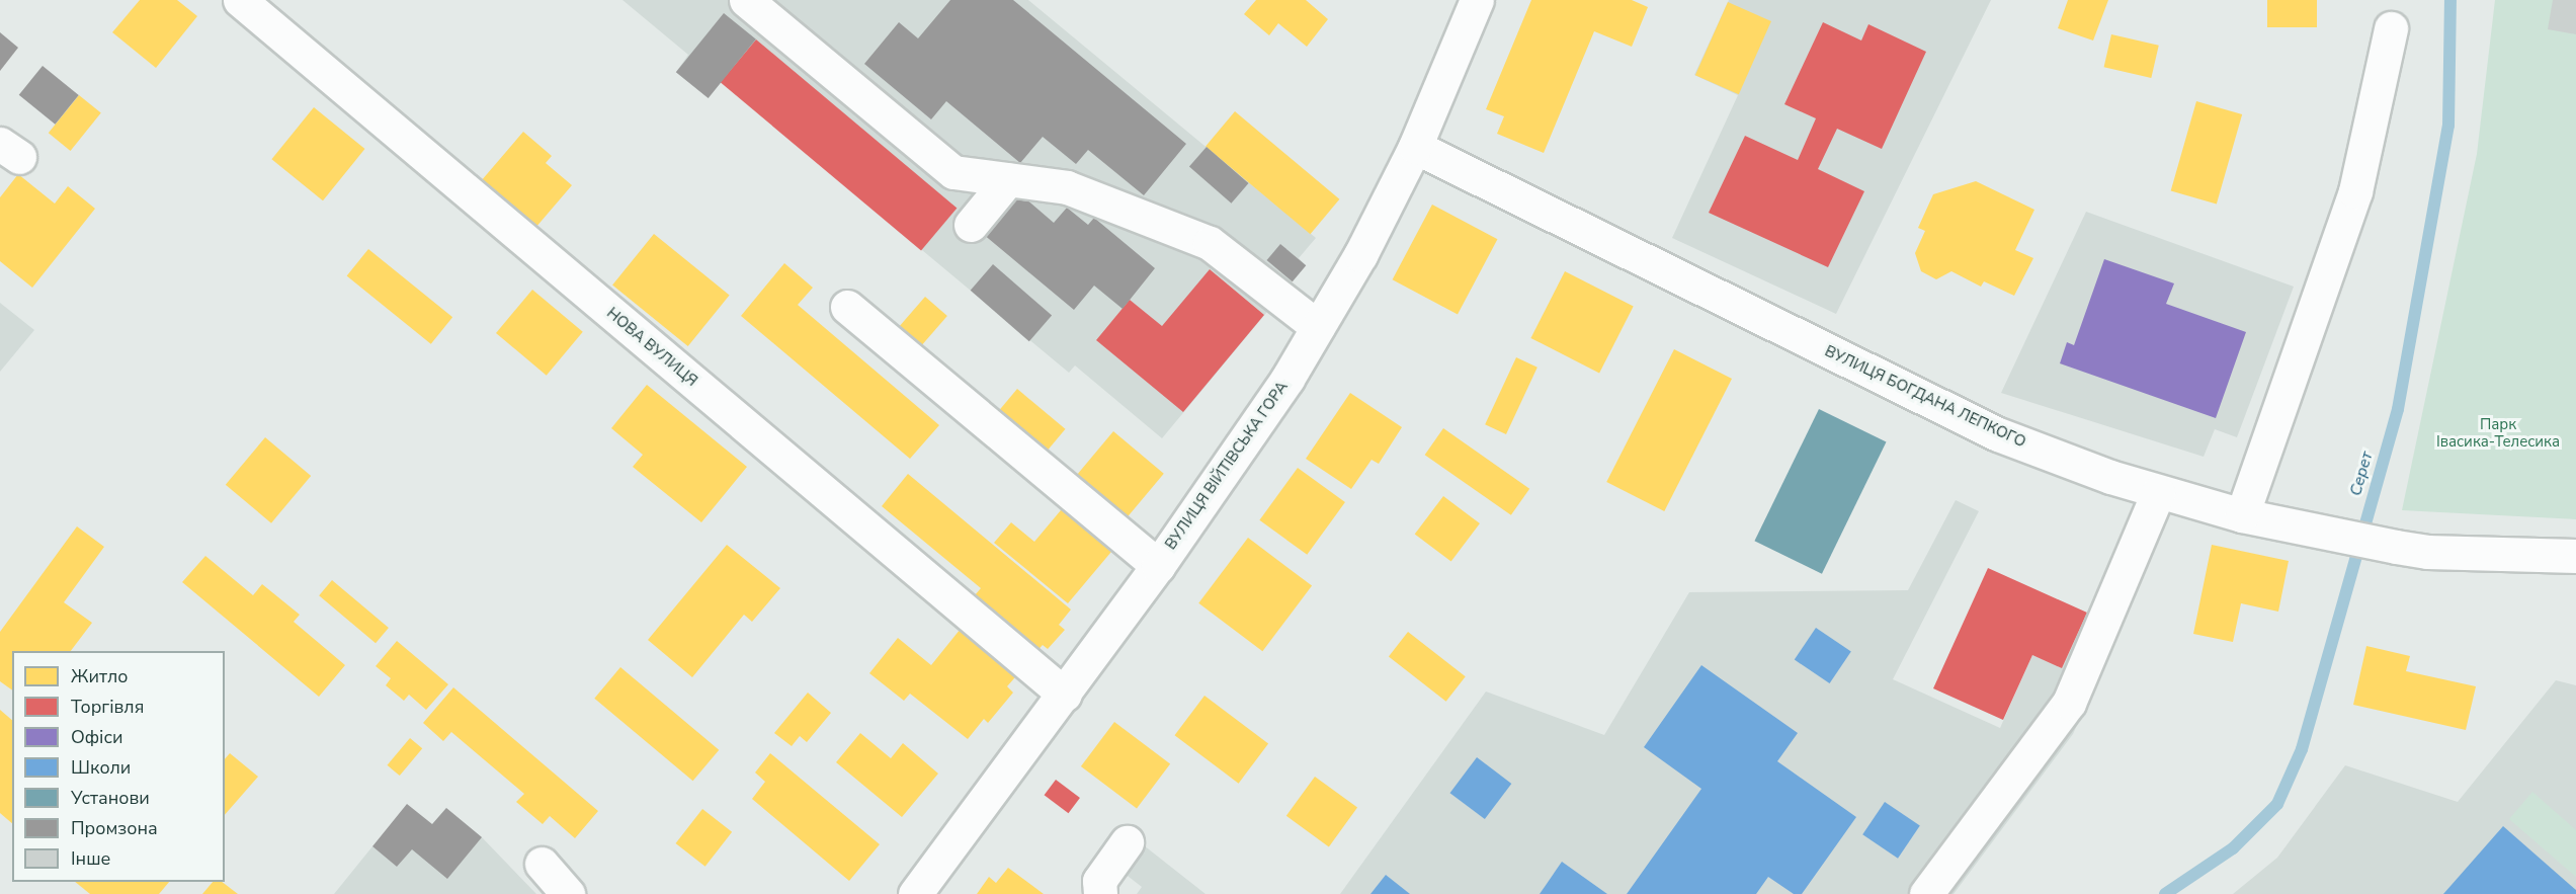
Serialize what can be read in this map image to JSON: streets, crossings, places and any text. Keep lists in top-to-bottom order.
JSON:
{
  "streets": {
    "street": ["НОВА ВУЛИЦЯ", "ВУЛИЦЯ БОГДАНА ЛЕПКОГО", "ВУЛИЦЯ ВІЙТІВСЬКА ГОРА"]
  },
  "crossings": [
    ["НОВА ВУЛИЦЯ", "ВУЛИЦЯ ВІЙТІВСЬКА ГОРА"],
    ["ВУЛИЦЯ БОГДАНА ЛЕПКОГО", "ВУЛИЦЯ ВІЙТІВСЬКА ГОРА"]
  ],
  "water": ["Серет"],
  "parks": ["Парк Івасика-Телесика"],
  "legend": [
    "Житло",
    "Торгівля",
    "Офіси",
    "Школи",
    "Установи",
    "Промзона",
    "Інше"
  ]
}
